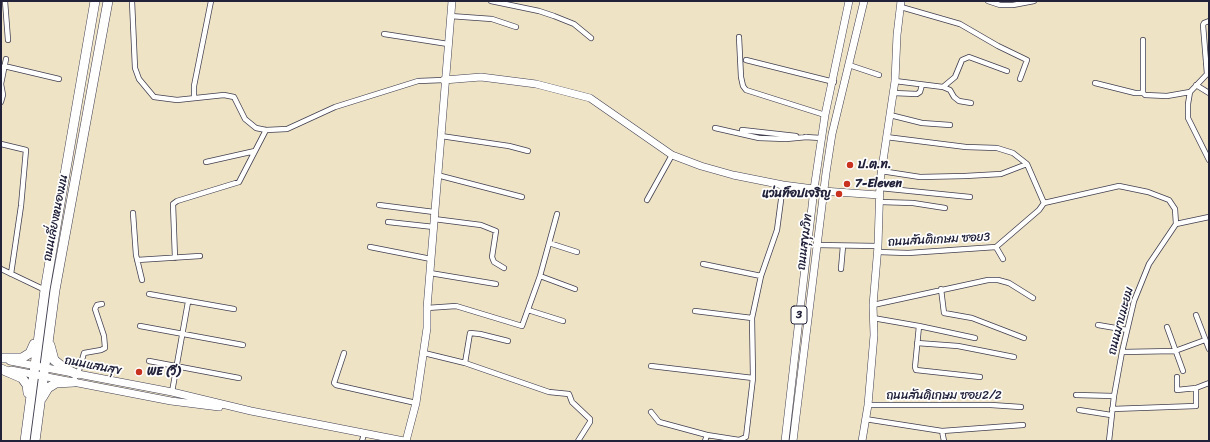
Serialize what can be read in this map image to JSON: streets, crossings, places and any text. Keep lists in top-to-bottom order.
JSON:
{
  "streets": {
    "highway": ["ถนนเลี่ยงหนองมน"],
    "main road": ["ถนนสุขุมวิท", "3", "ถนนแสนสุข"],
    "street": ["ถนนสันติเกษม ซอย3", "ถนนมาบมะยม", "ถนนสันติเกษม ซอย2/2"]
  },
  "crossings": [
    ["ถนนเลี่ยงหนองมน", "ถนนแสนสุข"],
    ["ถนนสันติเกษม ซอย3", "ถนนสุขุมวิท"]
  ],
  "places": [
    "ป.ต.ท.",
    "7-Eleven",
    "แว่นท็อปเจริญ",
    "WE (วี)"
  ]
}
